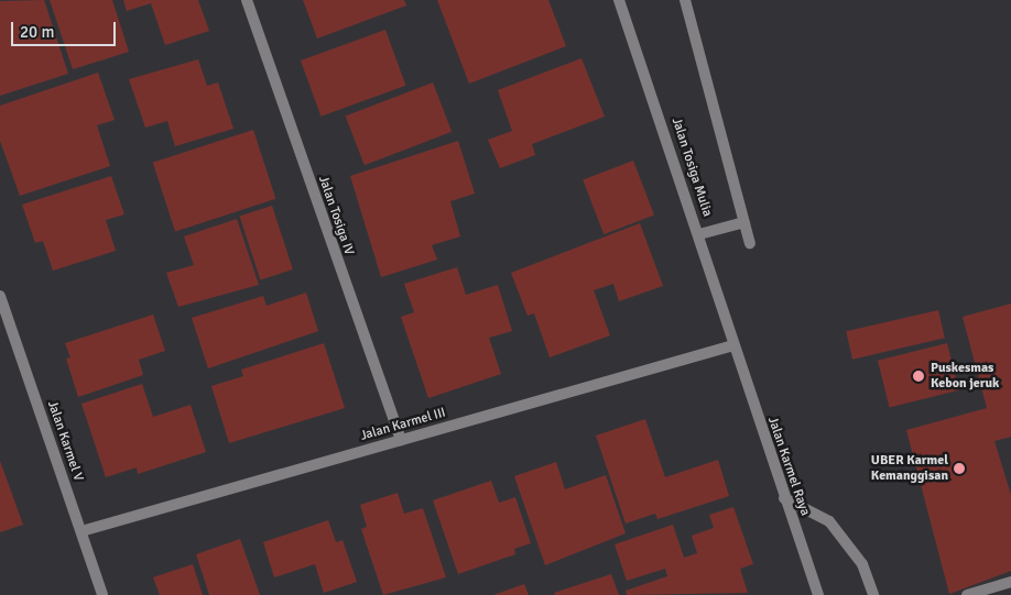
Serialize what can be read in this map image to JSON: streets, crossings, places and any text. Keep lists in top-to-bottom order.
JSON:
{
  "streets": {
    "street": [
      "Jalan Tosiga Mulia",
      "Jalan Tosiga IV",
      "Jalan Karmel III",
      "Jalan Karmel V",
      "Jalan Karmel Raya"
    ]
  },
  "crossings": [
    ["Jalan Tosiga Mulia", "Jalan Karmel III"],
    ["Jalan Tosiga Mulia", "Jalan Karmel Raya"],
    ["Jalan Tosiga IV", "Jalan Karmel III"],
    ["Jalan Karmel III", "Jalan Karmel V"],
    ["Jalan Karmel III", "Jalan Karmel Raya"]
  ],
  "places": ["Puskesmas Kebon jeruk", "UBER Karmel Kemanggisan"],
  "scale_bar": "20 m"
}
